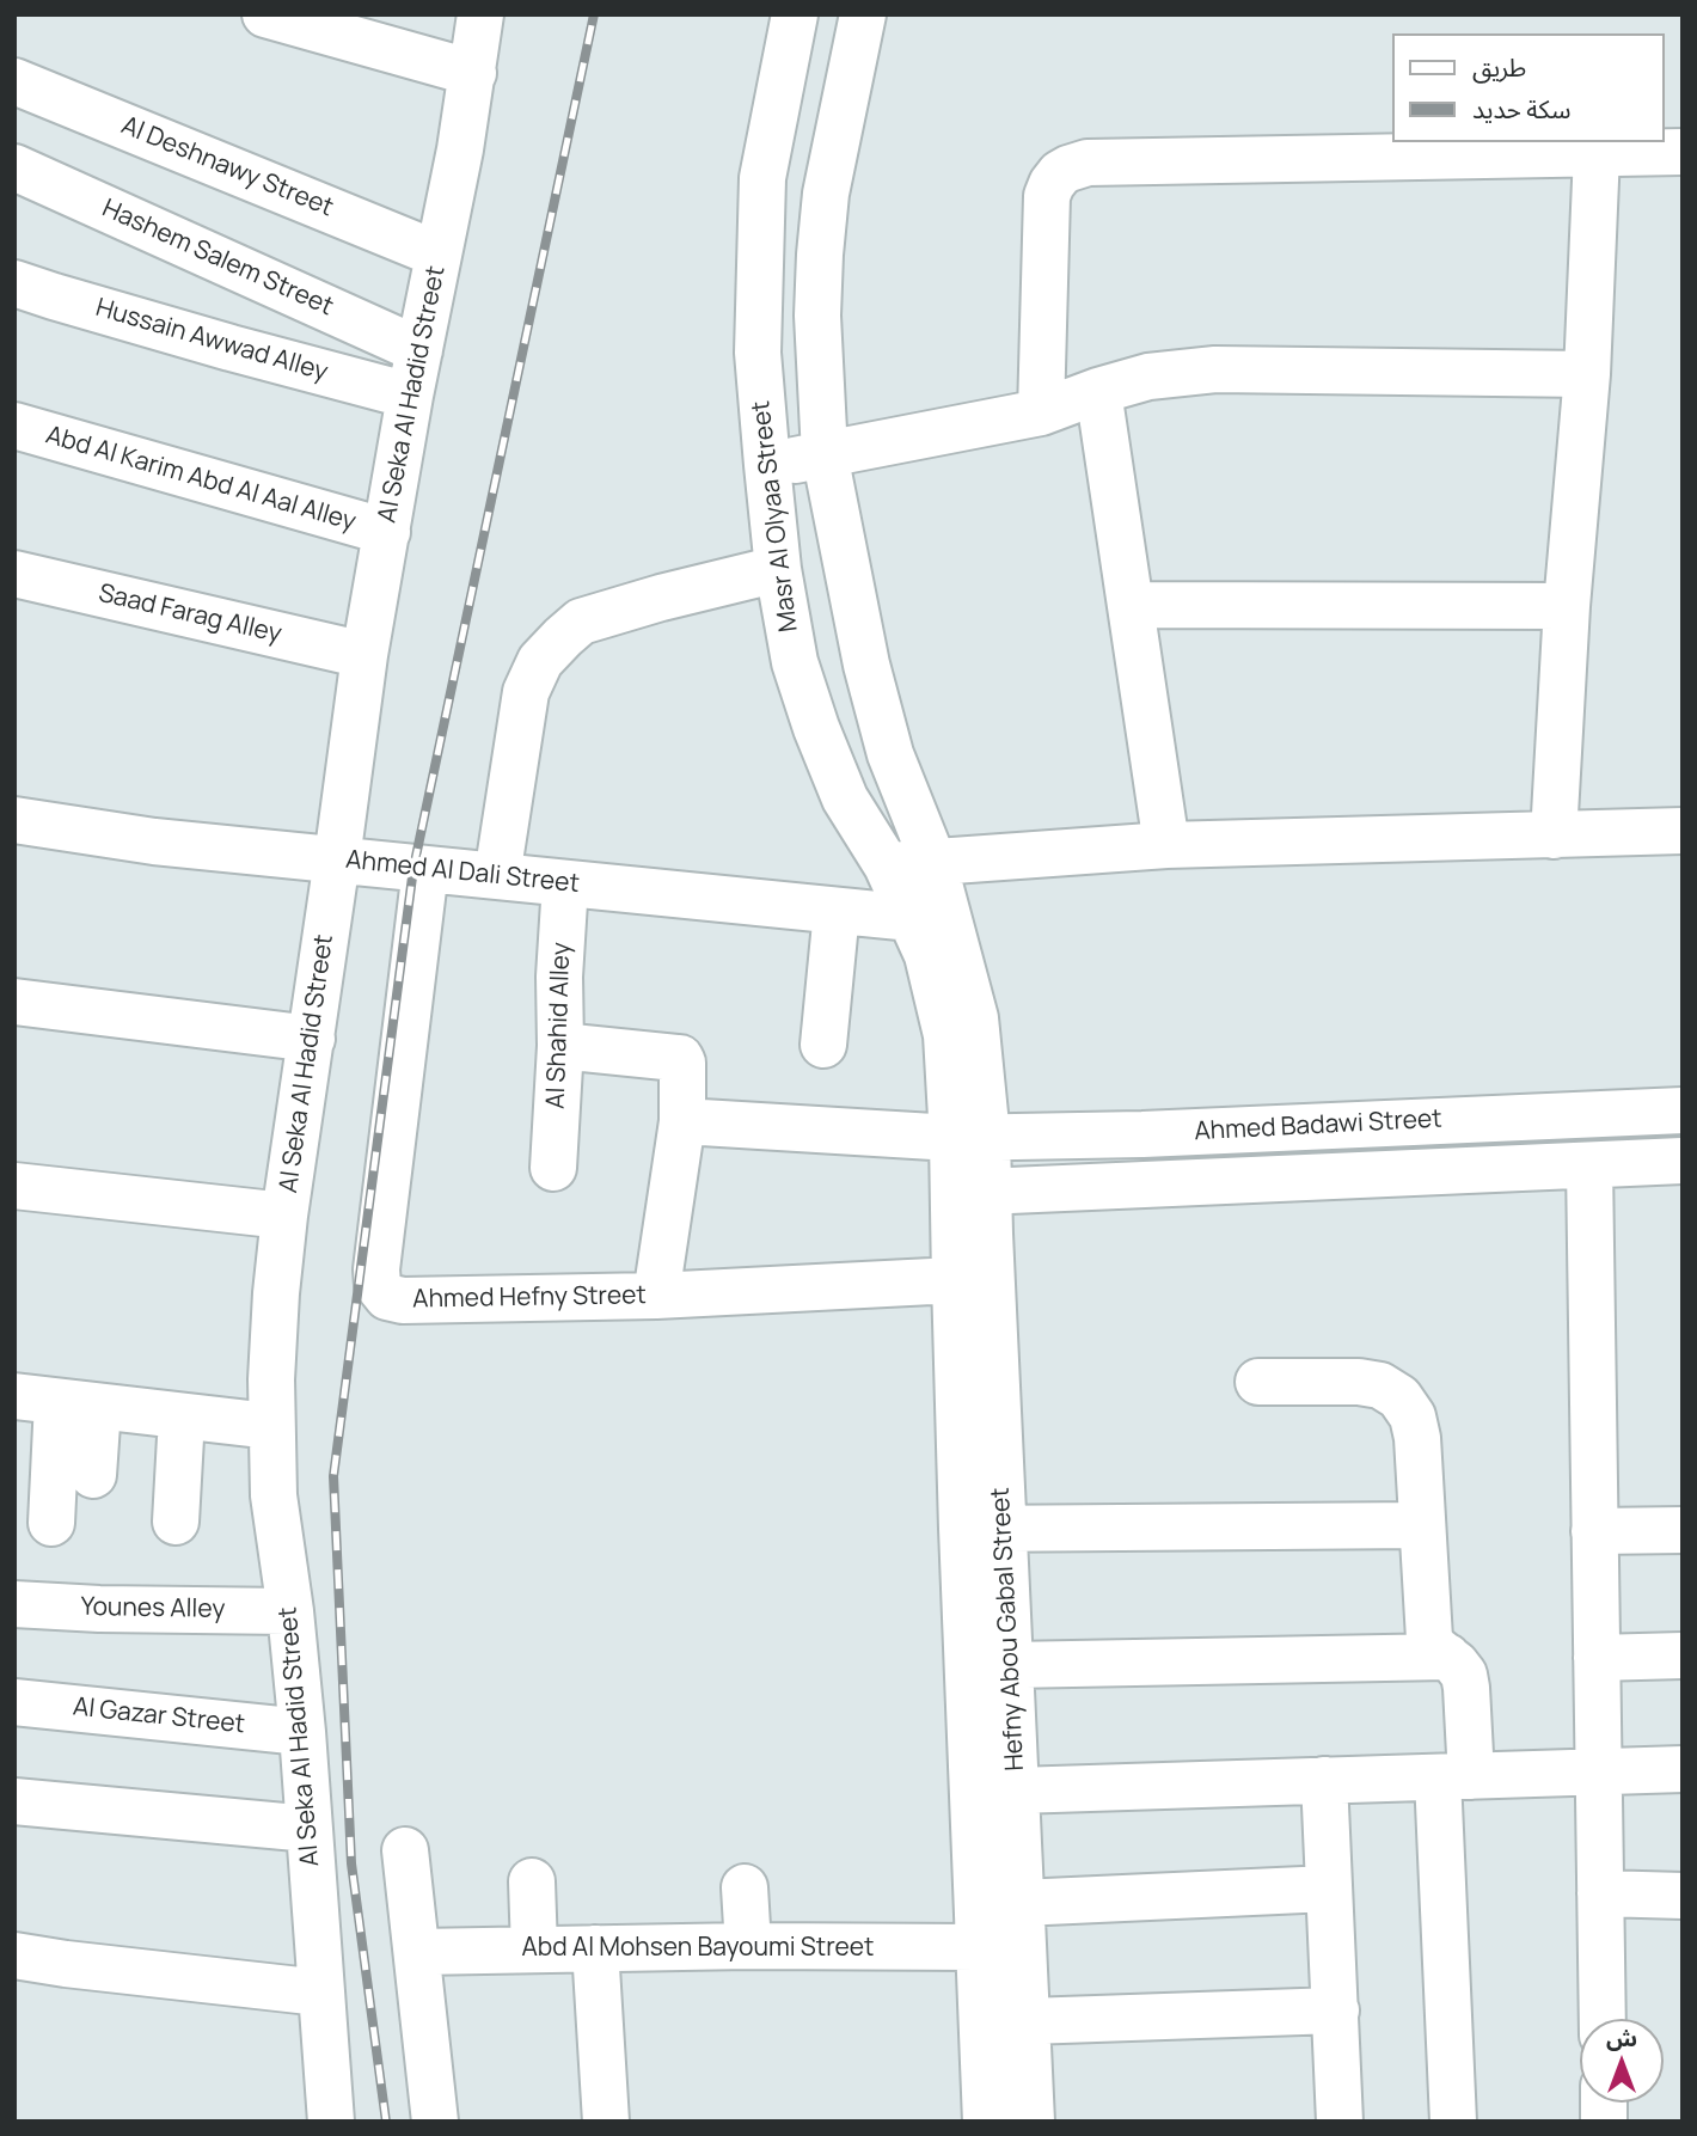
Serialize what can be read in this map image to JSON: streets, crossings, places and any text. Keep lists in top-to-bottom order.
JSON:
{
  "streets": {
    "street": [
      "Al Deshnawy Street",
      "Hashem Salem Street",
      "Hussain Awwad Alley",
      "Al Seka Al Hadid Street",
      "Abd Al Karim Abd Al Aal Alley",
      "Masr Al Olyaa Street",
      "Saad Farag Alley",
      "Ahmed Al Dali Street",
      "Al Shahid Alley",
      "Ahmed Badawi Street",
      "Ahmed Hefny Street",
      "Younes Alley",
      "Hefny Abou Gabal Street",
      "Al Gazar Street",
      "Abd Al Mohsen Bayoumi Street"
    ]
  },
  "crossings": [
    ["Al Deshnawy Street", "Al Seka Al Hadid Street"],
    ["Hashem Salem Street", "Al Seka Al Hadid Street"],
    ["Hussain Awwad Alley", "Al Seka Al Hadid Street"],
    ["Al Seka Al Hadid Street", "Abd Al Karim Abd Al Aal Alley"],
    ["Al Seka Al Hadid Street", "Saad Farag Alley"],
    ["Al Seka Al Hadid Street", "Ahmed Al Dali Street"],
    ["Al Seka Al Hadid Street", "Younes Alley"],
    ["Al Seka Al Hadid Street", "Al Gazar Street"],
    ["Masr Al Olyaa Street", "Ahmed Al Dali Street"],
    ["Masr Al Olyaa Street", "Ahmed Badawi Street"],
    ["Masr Al Olyaa Street", "Hefny Abou Gabal Street"],
    ["Ahmed Al Dali Street", "Al Shahid Alley"],
    ["Ahmed Al Dali Street", "Ahmed Hefny Street"],
    ["Ahmed Badawi Street", "Hefny Abou Gabal Street"],
    ["Ahmed Hefny Street", "Hefny Abou Gabal Street"],
    ["Hefny Abou Gabal Street", "Abd Al Mohsen Bayoumi Street"]
  ],
  "legend": ["طريق", "سكة حديد"],
  "north": "top"
}
